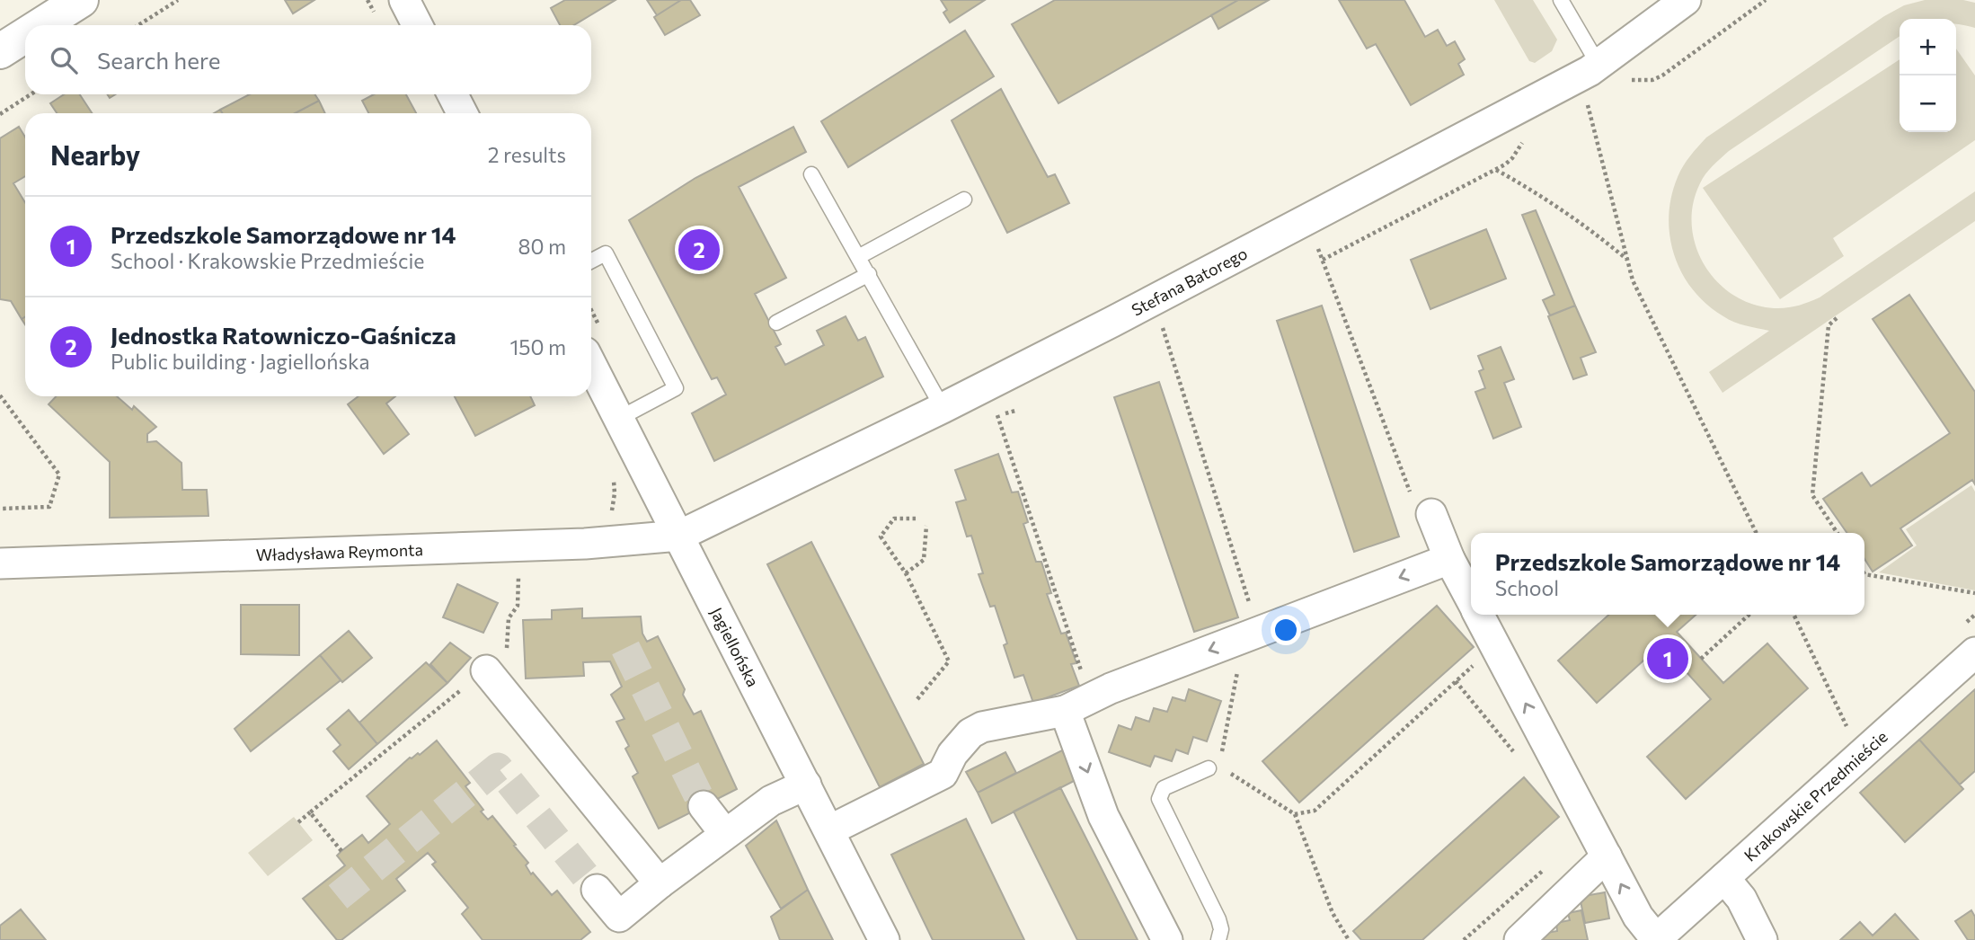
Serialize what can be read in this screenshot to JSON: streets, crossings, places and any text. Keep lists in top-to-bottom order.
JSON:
{
  "streets": {
    "street": [
      "Stefana Batorego",
      "Władysława Reymonta",
      "Jagiellońska",
      "Krakowskie Przedmieście"
    ]
  },
  "crossings": [
    ["Stefana Batorego", "Władysława Reymonta"],
    ["Stefana Batorego", "Jagiellońska"],
    ["Władysława Reymonta", "Jagiellońska"]
  ],
  "page": {
    "map_buttons": ["+", "−"],
    "search": "Search here",
    "heading": ["Nearby", "2 results"],
    "list": [
      {
        "mark": "1",
        "name": "Przedszkole Samorządowe nr 14",
        "note": "School · Krakowskie Przedmieście",
        "value": "80 m"
      },
      {
        "mark": "2",
        "name": "Jednostka Ratowniczo-Gaśnicza",
        "note": "Public building · Jagiellońska",
        "value": "150 m"
      }
    ],
    "pins": ["2", "1"],
    "popup": ["Przedszkole Samorządowe nr 14", "School"]
  }
}
